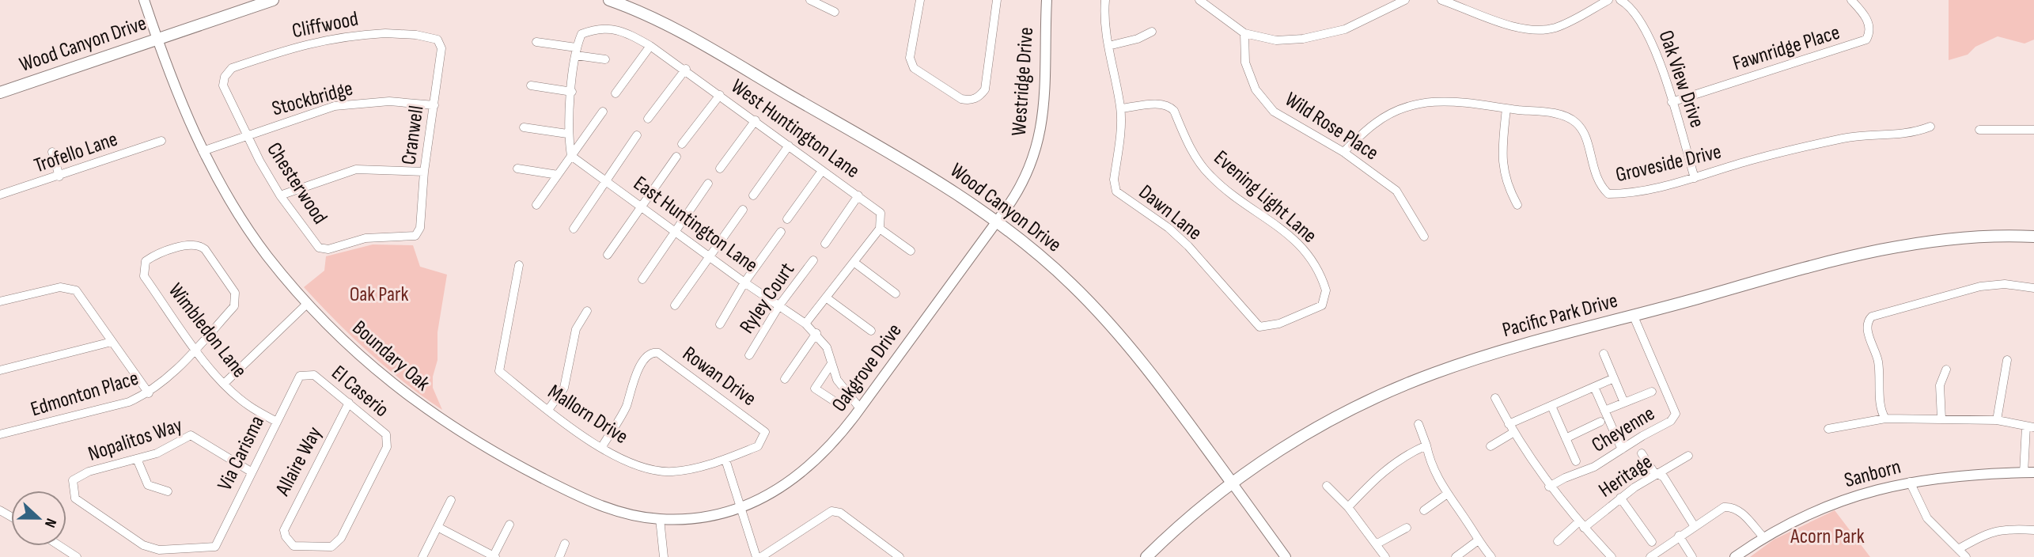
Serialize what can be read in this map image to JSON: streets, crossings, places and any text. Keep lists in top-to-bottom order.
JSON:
{
  "streets": {
    "main road": ["Wood Canyon Drive", "Pacific Park Drive"],
    "street": [
      "Cliffwood",
      "Fawnridge Place",
      "Oak View Drive",
      "Westridge Drive",
      "Stockbridge",
      "Wild Rose Place",
      "West Huntington Lane",
      "Cranwell",
      "Trofello Lane",
      "Groveside Drive",
      "Chesterwood",
      "Evening Light Lane",
      "Dawn Lane",
      "East Huntington Lane",
      "Ryley Court",
      "Wimbledon Lane",
      "Boundary Oak",
      "Oakgrove Drive",
      "Rowan Drive",
      "El Caserio",
      "Edmonton Place",
      "Mallorn Drive",
      "Cheyenne",
      "Nopalitos Way",
      "Via Carisma",
      "Allaire Way",
      "Sanborn",
      "Heritage"
    ]
  },
  "crossings": [
    ["Cliffwood", "Cranwell"],
    ["Cliffwood", "Chesterwood"],
    ["Wood Canyon Drive", "Westridge Drive"],
    ["Wood Canyon Drive", "Pacific Park Drive"],
    ["Wood Canyon Drive", "Boundary Oak"],
    ["Wood Canyon Drive", "Oakgrove Drive"],
    ["Fawnridge Place", "Oak View Drive"],
    ["Oak View Drive", "Groveside Drive"],
    ["Westridge Drive", "Oakgrove Drive"],
    ["Stockbridge", "Cranwell"],
    ["Stockbridge", "Chesterwood"],
    ["Stockbridge", "Boundary Oak"],
    ["Wild Rose Place", "Groveside Drive"],
    ["Cranwell", "Chesterwood"],
    ["Evening Light Lane", "Dawn Lane"],
    ["East Huntington Lane", "Ryley Court"],
    ["East Huntington Lane", "Oakgrove Drive"],
    ["Pacific Park Drive", "Cheyenne"],
    ["Wimbledon Lane", "Edmonton Place"],
    ["Wimbledon Lane", "Via Carisma"],
    ["Boundary Oak", "Oakgrove Drive"],
    ["Rowan Drive", "Mallorn Drive"],
    ["El Caserio", "Via Carisma"],
    ["El Caserio", "Allaire Way"],
    ["Nopalitos Way", "Via Carisma"]
  ],
  "parks": ["Oak Park", "Acorn Park"],
  "north": "right"
}
